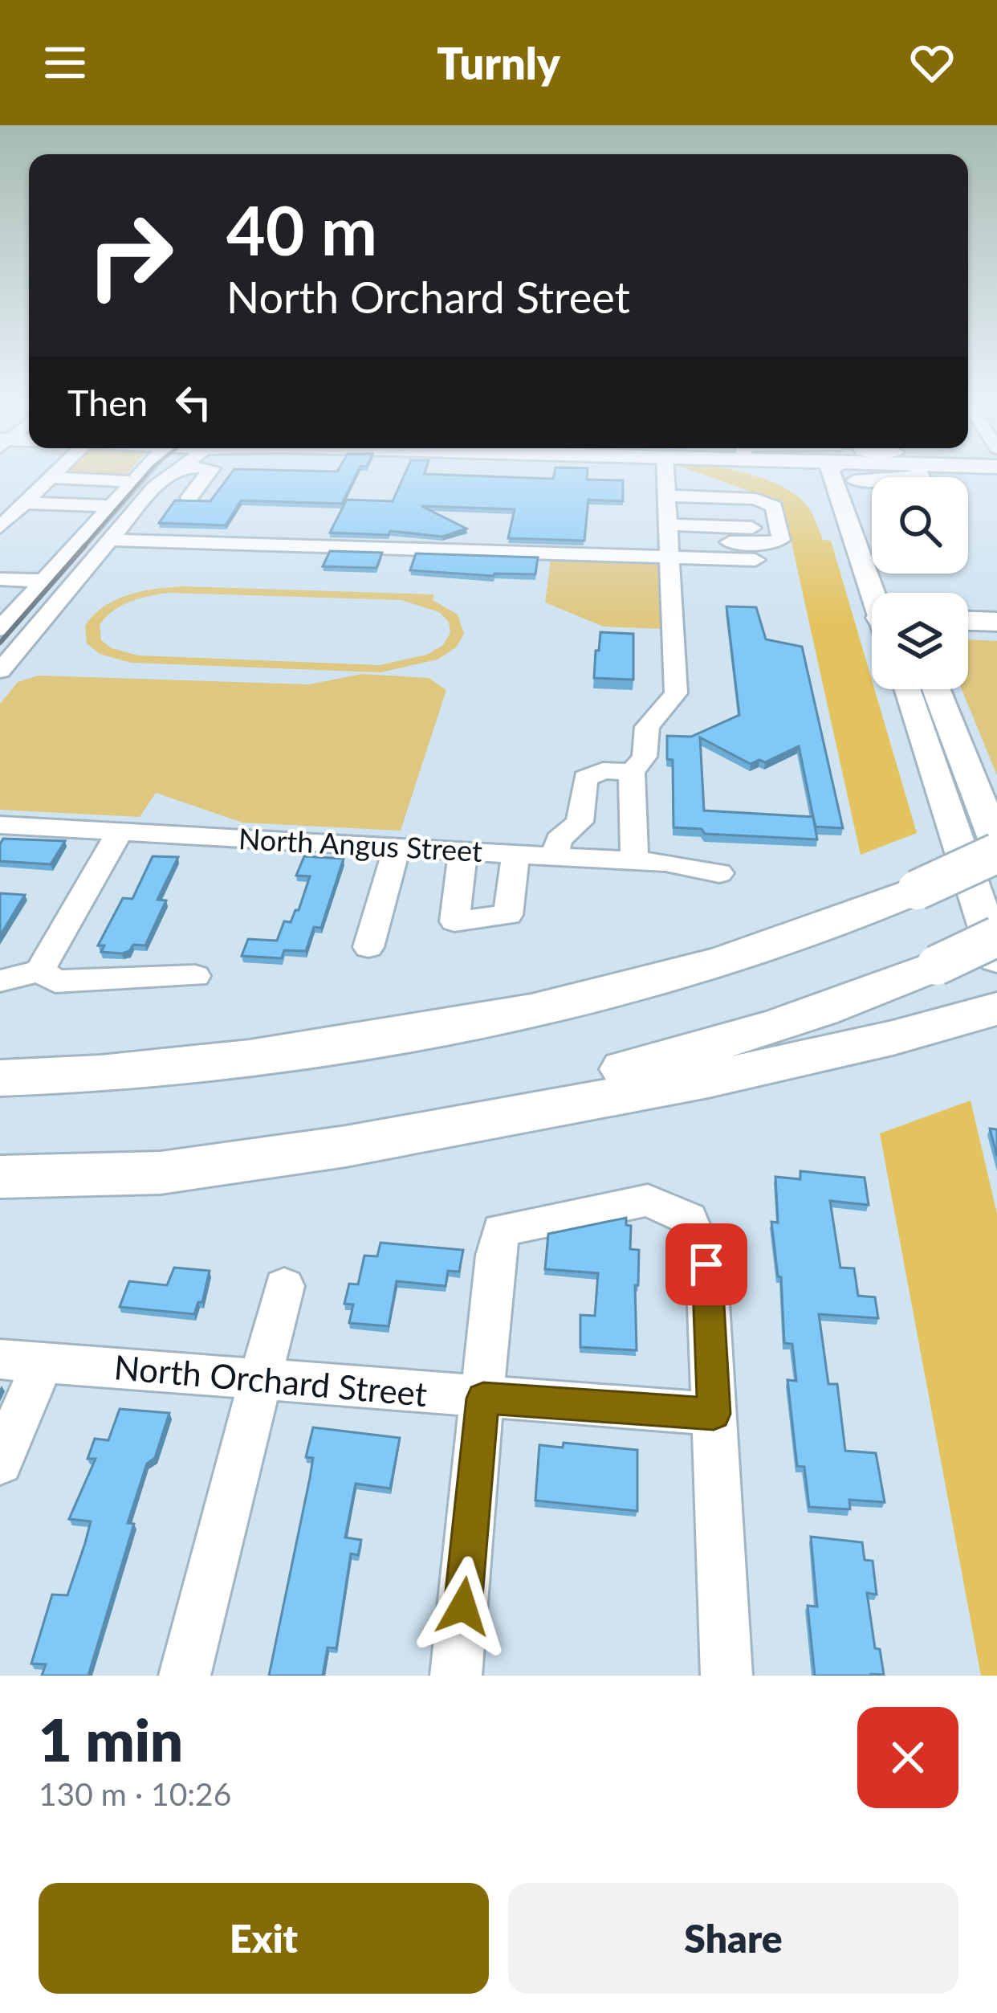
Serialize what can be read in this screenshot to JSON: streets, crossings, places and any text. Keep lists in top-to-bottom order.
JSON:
{
  "streets": {
    "street": ["North Angus Street", "North Orchard Street"]
  },
  "page": {
    "header": "Turnly",
    "turn": ["40 m", "North Orchard Street"],
    "then": "Then",
    "heading": ["1 min", "130 m · 10:26"],
    "buttons": ["Exit", "Share"]
  }
}
